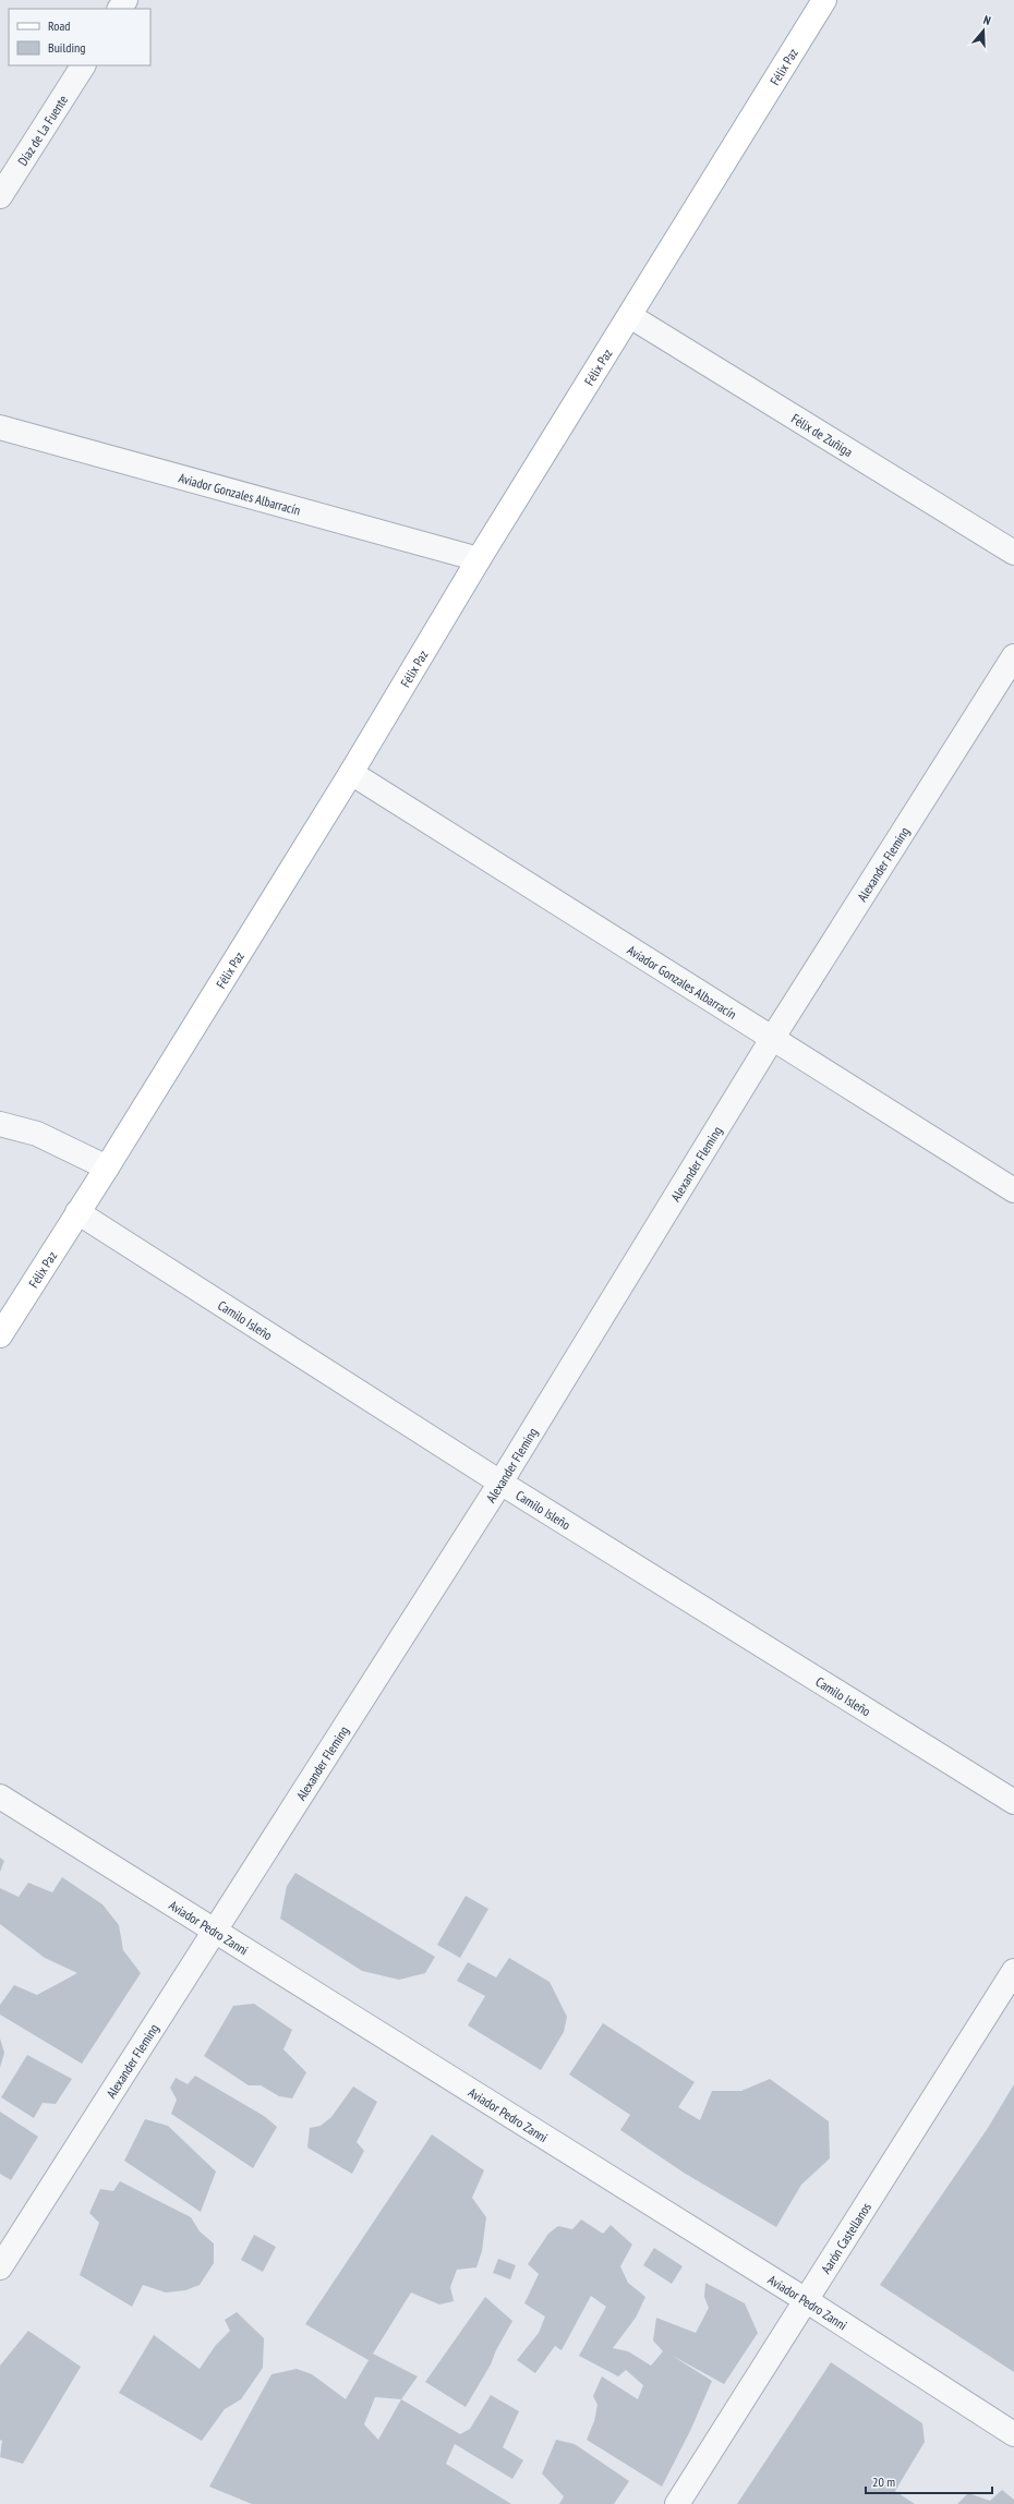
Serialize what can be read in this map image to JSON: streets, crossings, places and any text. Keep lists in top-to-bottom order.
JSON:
{
  "streets": {
    "main road": ["Félix Paz"],
    "street": [
      "Díaz de La Fuente",
      "Félix de Zuñiga",
      "Aviador Gonzales Albarracín",
      "Alexander Fleming",
      "Camilo Isleño",
      "Aviador Pedro Zanni",
      "Aarón Castellanos"
    ]
  },
  "crossings": [
    ["Félix Paz", "Félix de Zuñiga"],
    ["Félix Paz", "Aviador Gonzales Albarracín"],
    ["Félix Paz", "Camilo Isleño"],
    ["Aviador Gonzales Albarracín", "Alexander Fleming"],
    ["Alexander Fleming", "Camilo Isleño"],
    ["Alexander Fleming", "Aviador Pedro Zanni"],
    ["Aviador Pedro Zanni", "Aarón Castellanos"]
  ],
  "legend": ["Road", "Building"],
  "scale_bar": "20 m",
  "north": "top"
}
